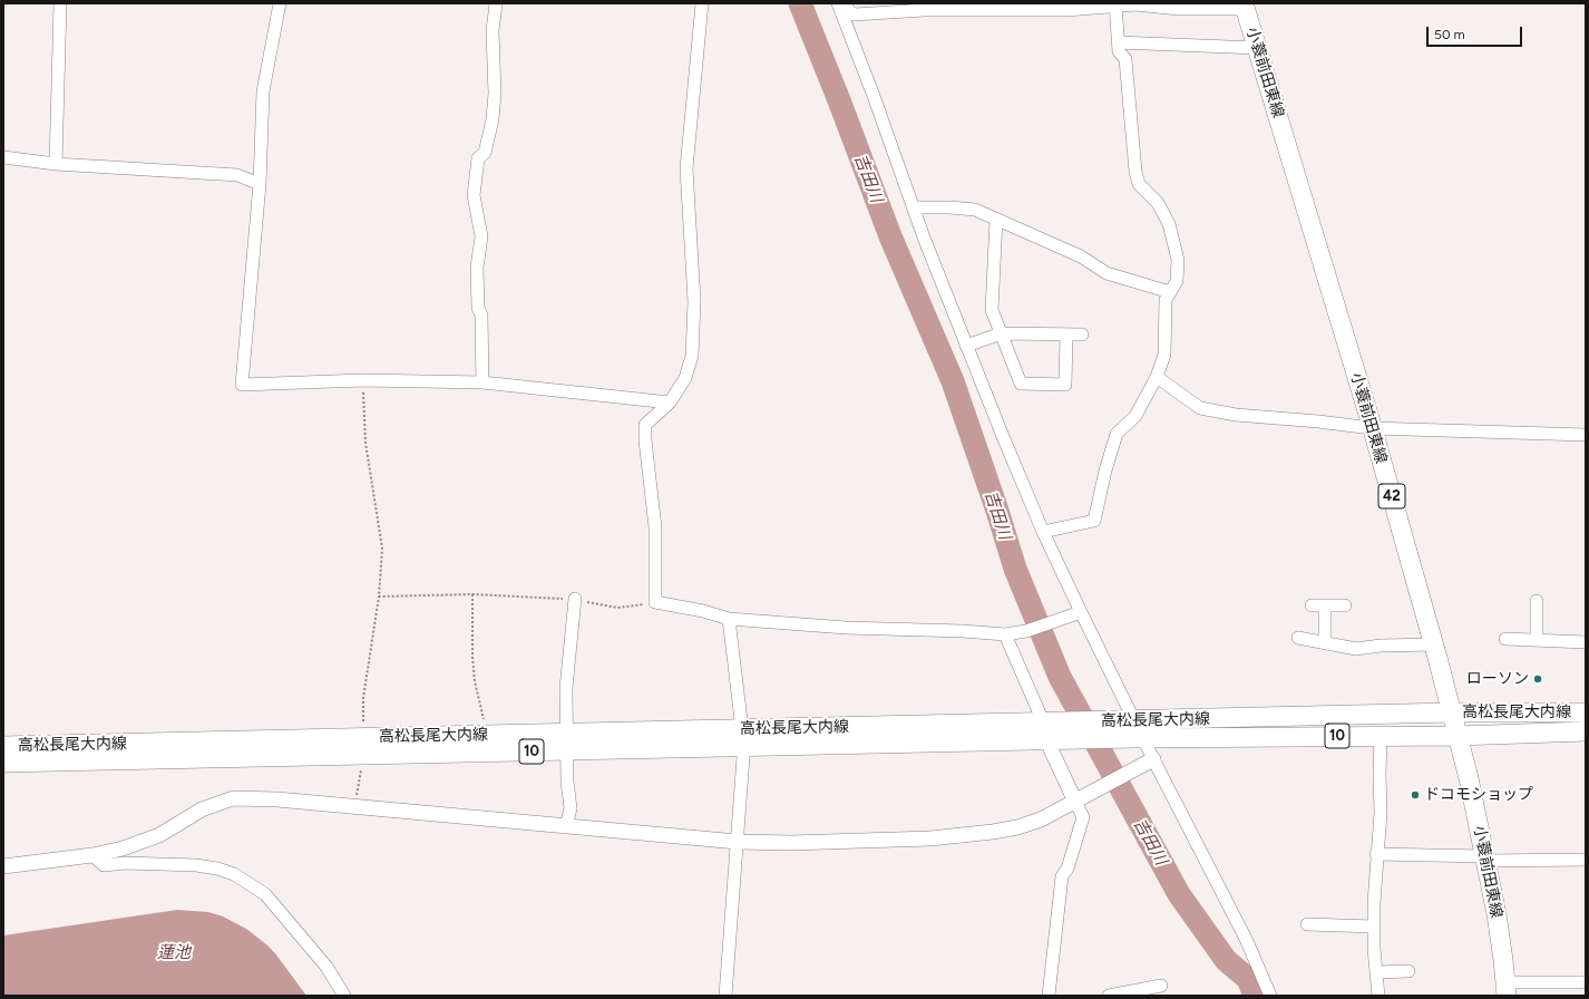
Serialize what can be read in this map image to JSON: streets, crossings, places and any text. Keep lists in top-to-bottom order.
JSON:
{
  "streets": {
    "main road": [
      "小蓑前田東線",
      "42",
      "高松長尾大内線",
      "10"
    ]
  },
  "crossings": [
    ["小蓑前田東線", "高松長尾大内線"]
  ],
  "water": ["吉田川", "蓮池"],
  "places": ["ローソン", "ドコモショップ"],
  "scale_bar": "50 m"
}
